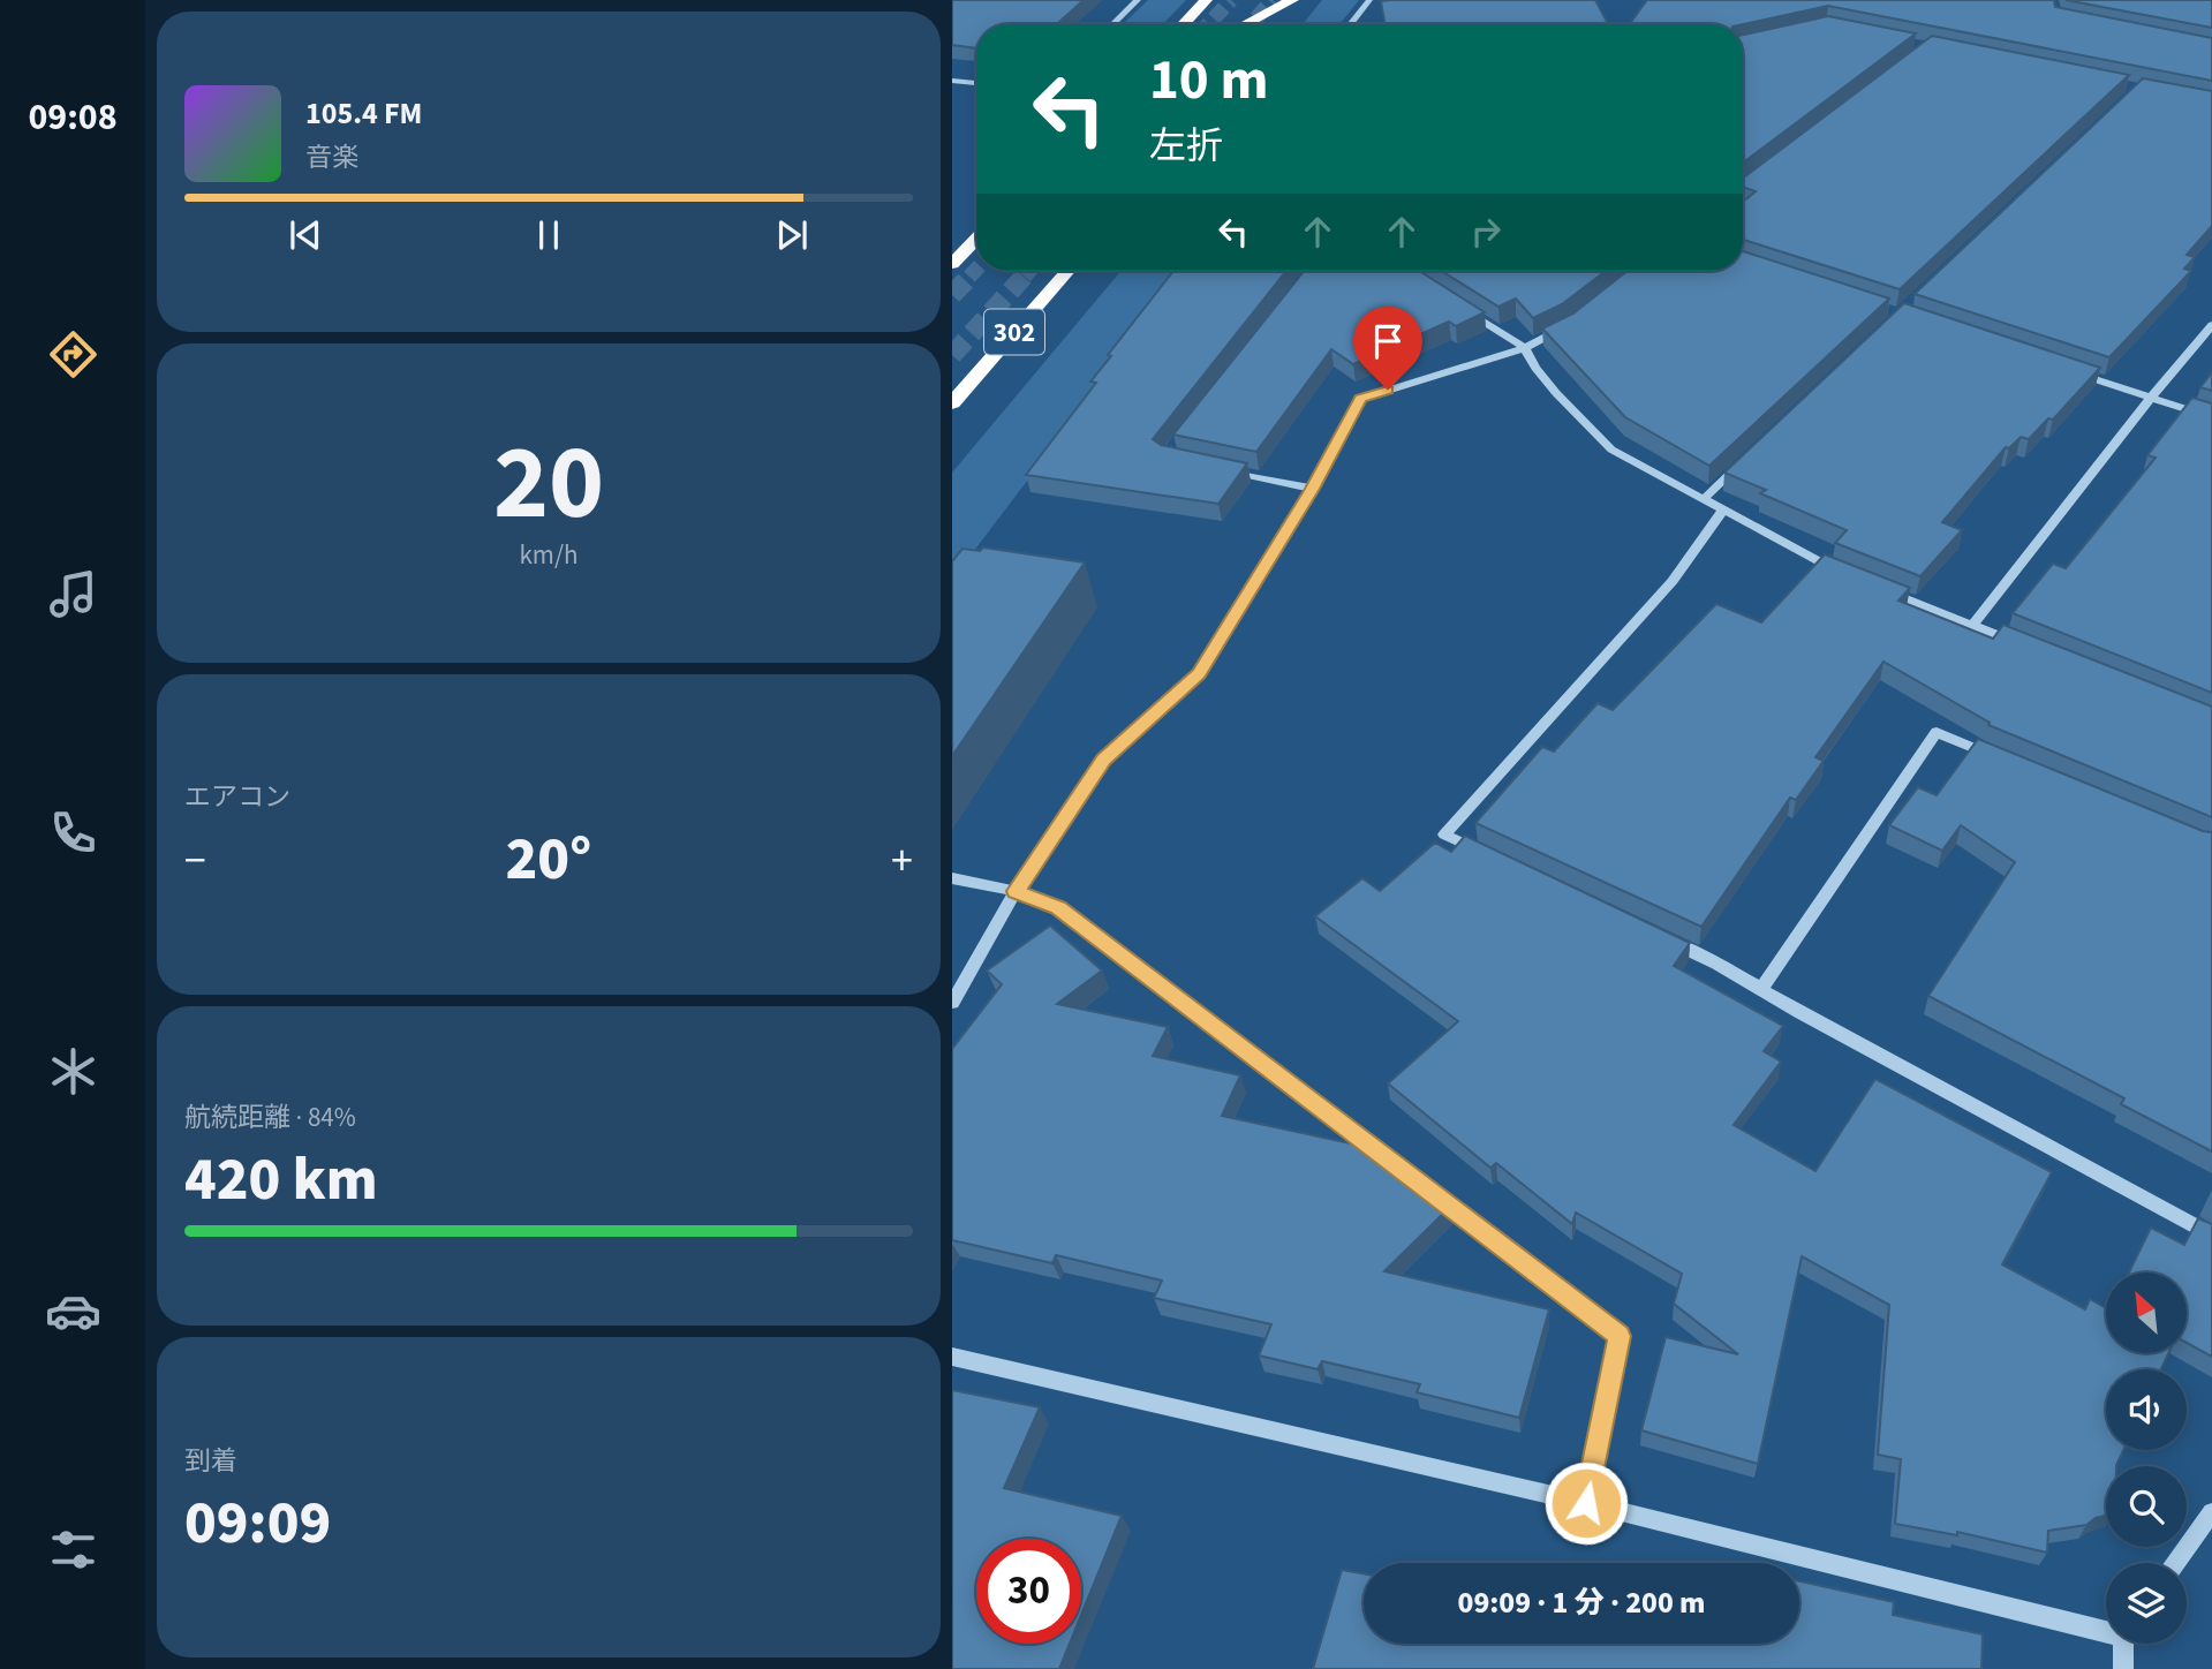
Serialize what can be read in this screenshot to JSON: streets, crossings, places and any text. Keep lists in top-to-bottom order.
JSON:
{
  "streets": {
    "highway": ["302"]
  },
  "north": "top left",
  "page": {
    "tabs": "09:08",
    "turn": ["10 m", "左折"],
    "song": ["105.4 FM", "音楽"],
    "tile": [
      ["20", "km/h"],
      "エアコン",
      ["航続距離 · 84%", "420 km"],
      ["到着", "09:09"]
    ],
    "heat": ["−", "20°", "+"],
    "limit": "30",
    "trip": "09:09 · 1 分 · 200 m"
  }
}
